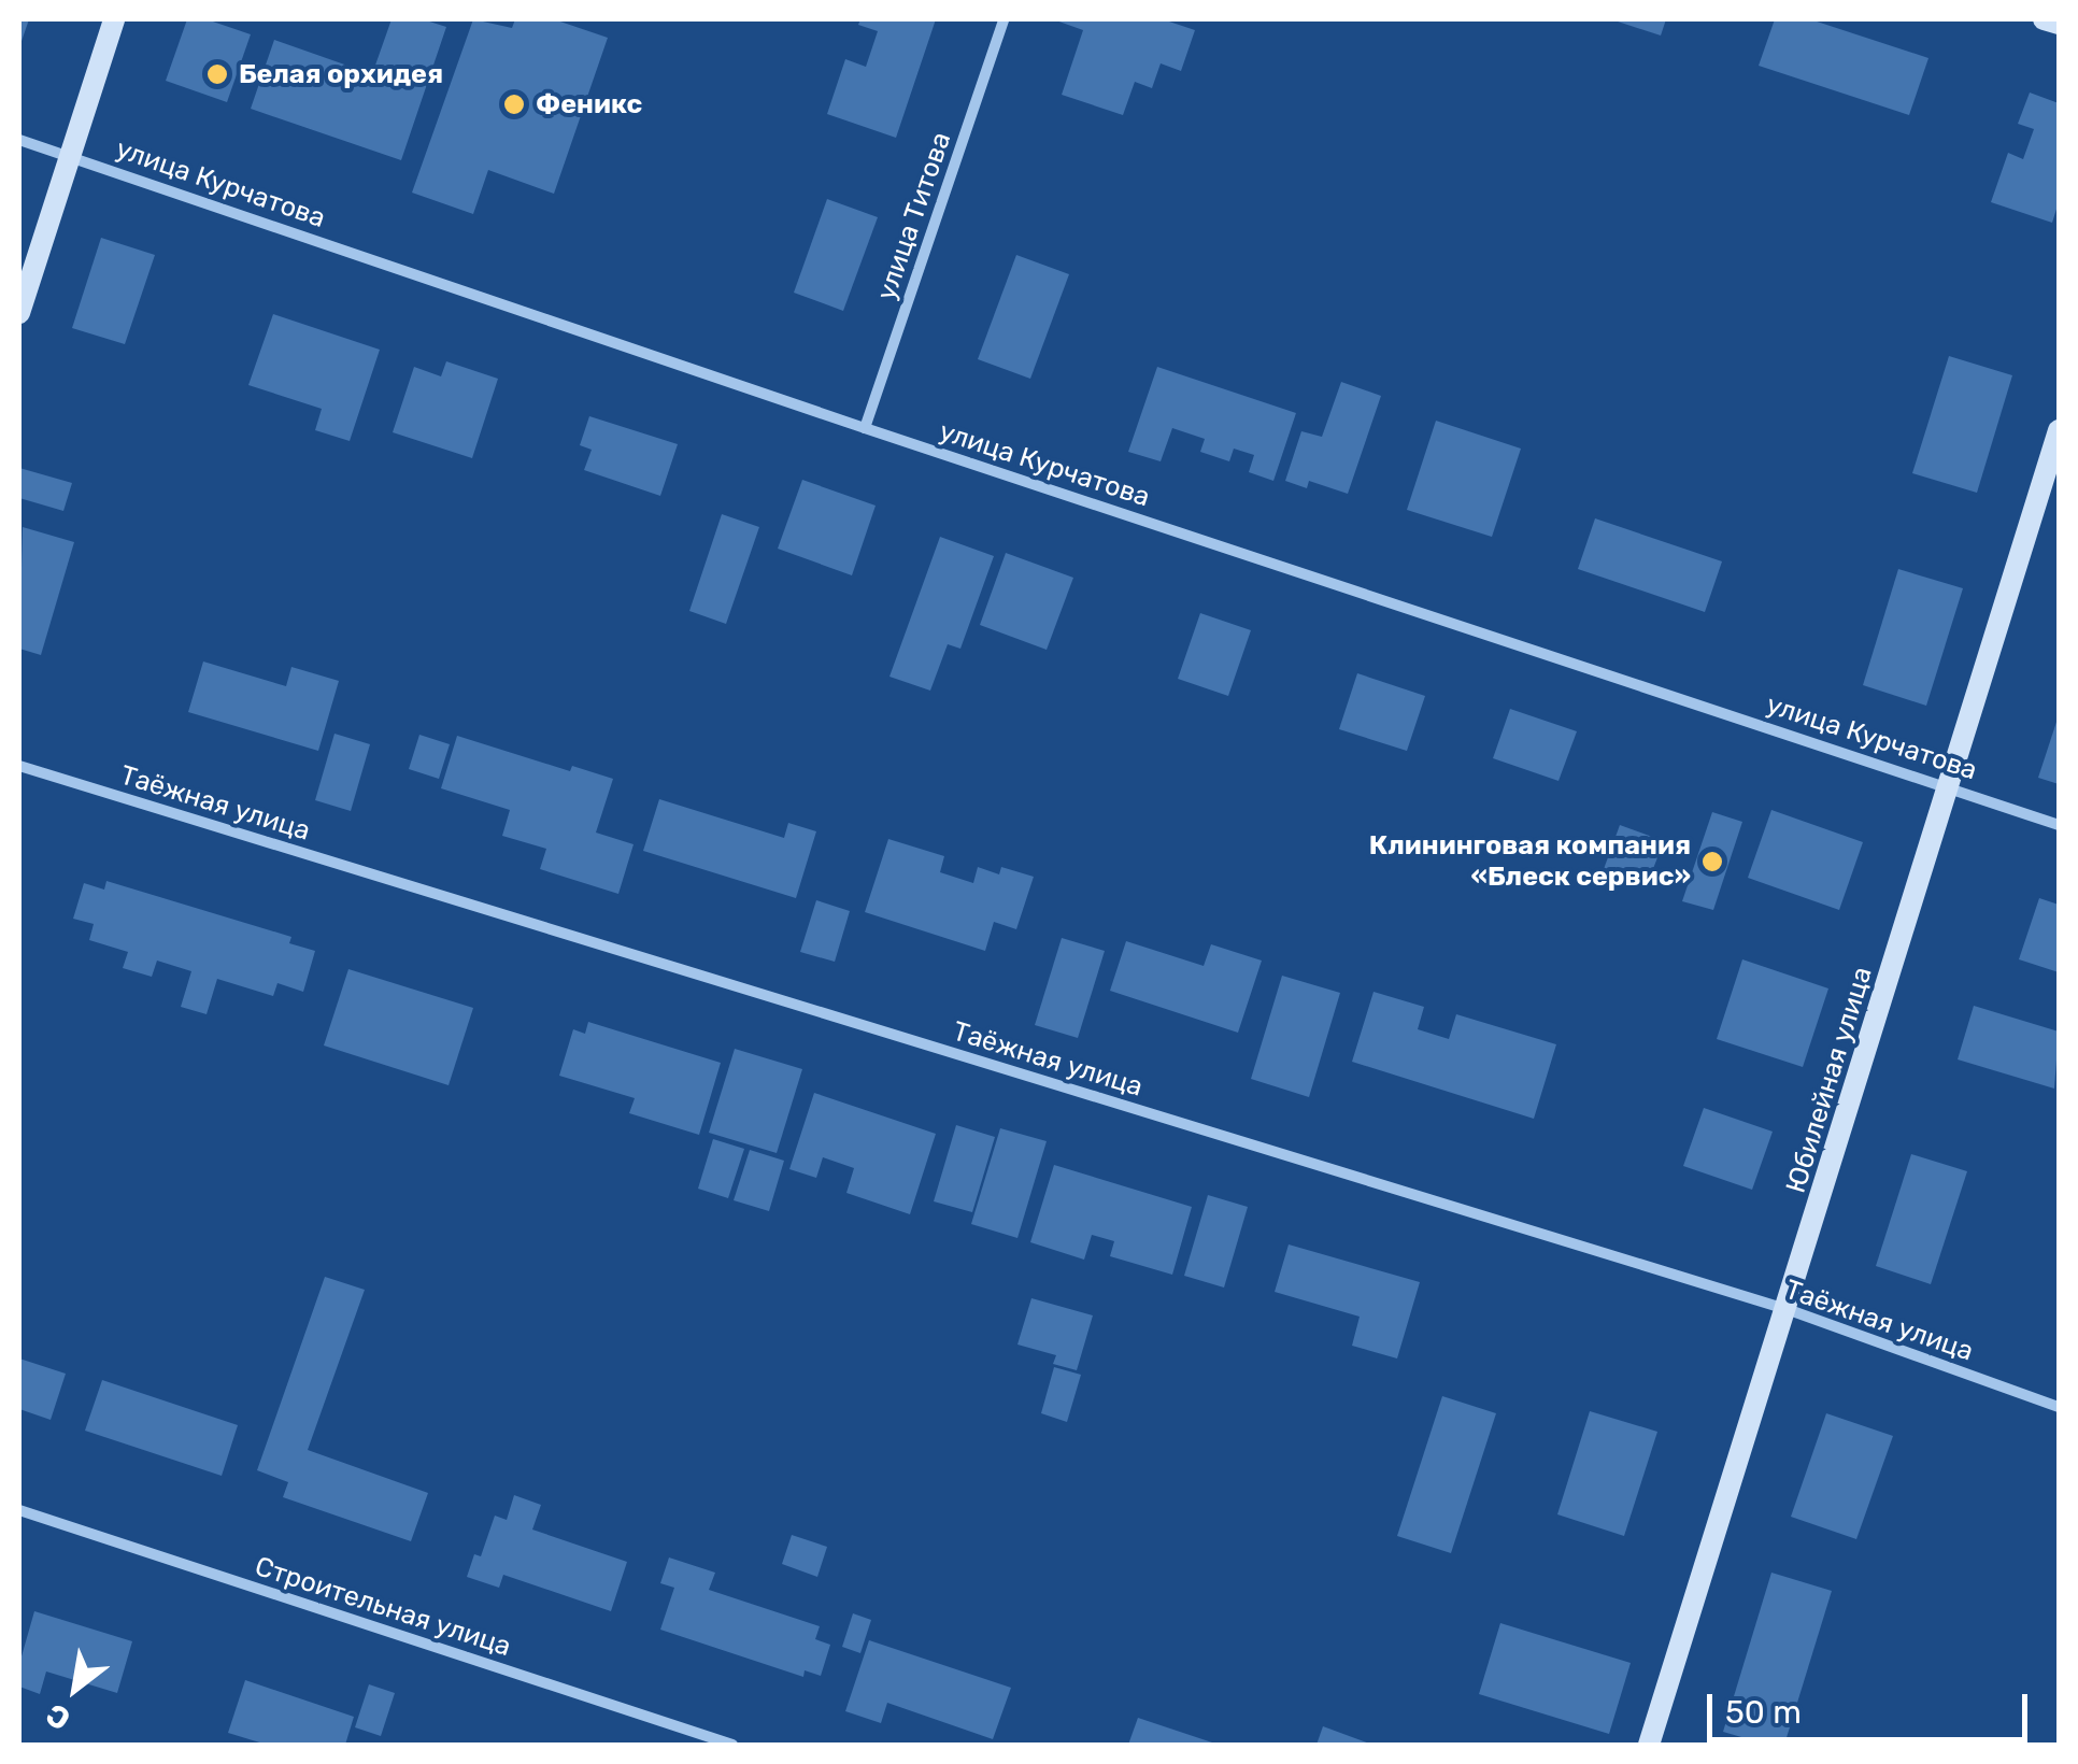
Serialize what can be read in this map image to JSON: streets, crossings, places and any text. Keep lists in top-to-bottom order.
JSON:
{
  "streets": {
    "street": [
      "улица Курчатова",
      "улица Титова",
      "Таёжная улица",
      "Юбилейная улица",
      "Строительная улица"
    ]
  },
  "crossings": [
    ["улица Курчатова", "улица Титова"],
    ["улица Курчатова", "Юбилейная улица"],
    ["Таёжная улица", "Юбилейная улица"]
  ],
  "places": ["Белая орхидея", "Феникс", "Клининговая компания «Блеск сервис»"],
  "scale_bar": "50 m",
  "north": "bottom left"
}
